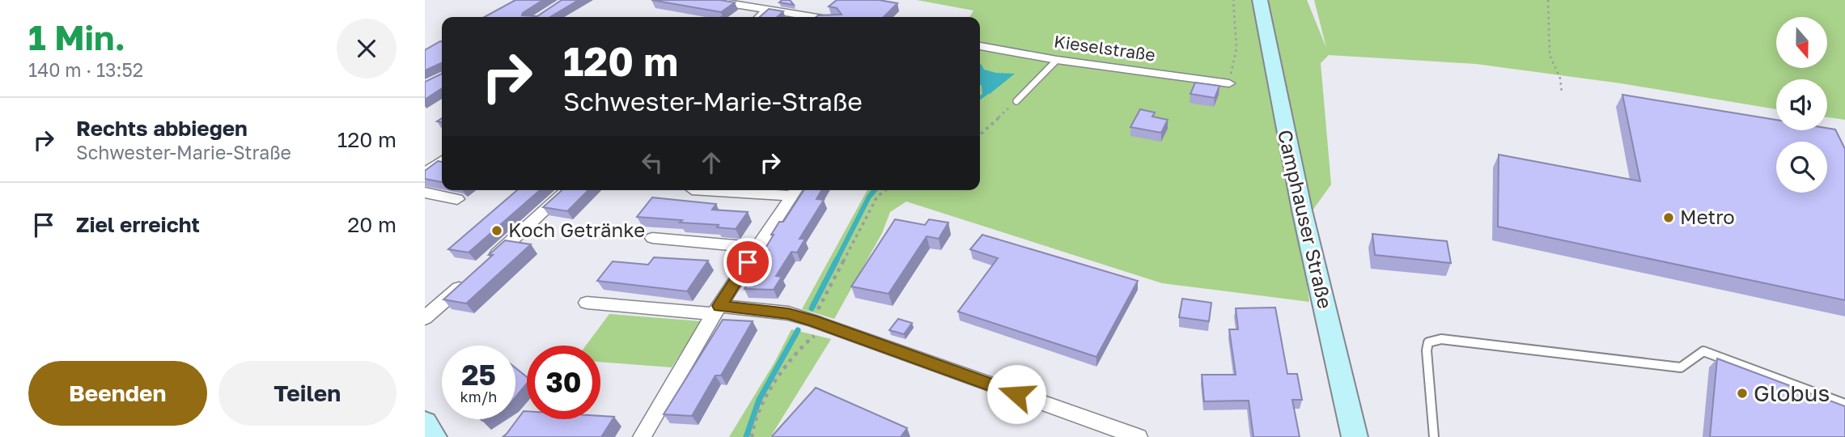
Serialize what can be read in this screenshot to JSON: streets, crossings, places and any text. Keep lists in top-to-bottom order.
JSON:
{
  "streets": {
    "street": ["Kieselstraße", "Camphauser Straße"]
  },
  "places": ["Metro", "Koch Getränke", "Globus"],
  "north": "bottom",
  "page": {
    "heading": ["1 Min.", "140 m · 13:52"],
    "turn": ["120 m", "Schwester-Marie-Straße"],
    "list": [
      {
        "name": "Rechts abbiegen",
        "note": "Schwester-Marie-Straße",
        "value": "120 m"
      },
      {
        "name": "Ziel erreicht",
        "value": "20 m"
      }
    ],
    "speed": "25 km/h",
    "limit": "30",
    "buttons": ["Beenden", "Teilen"]
  }
}
